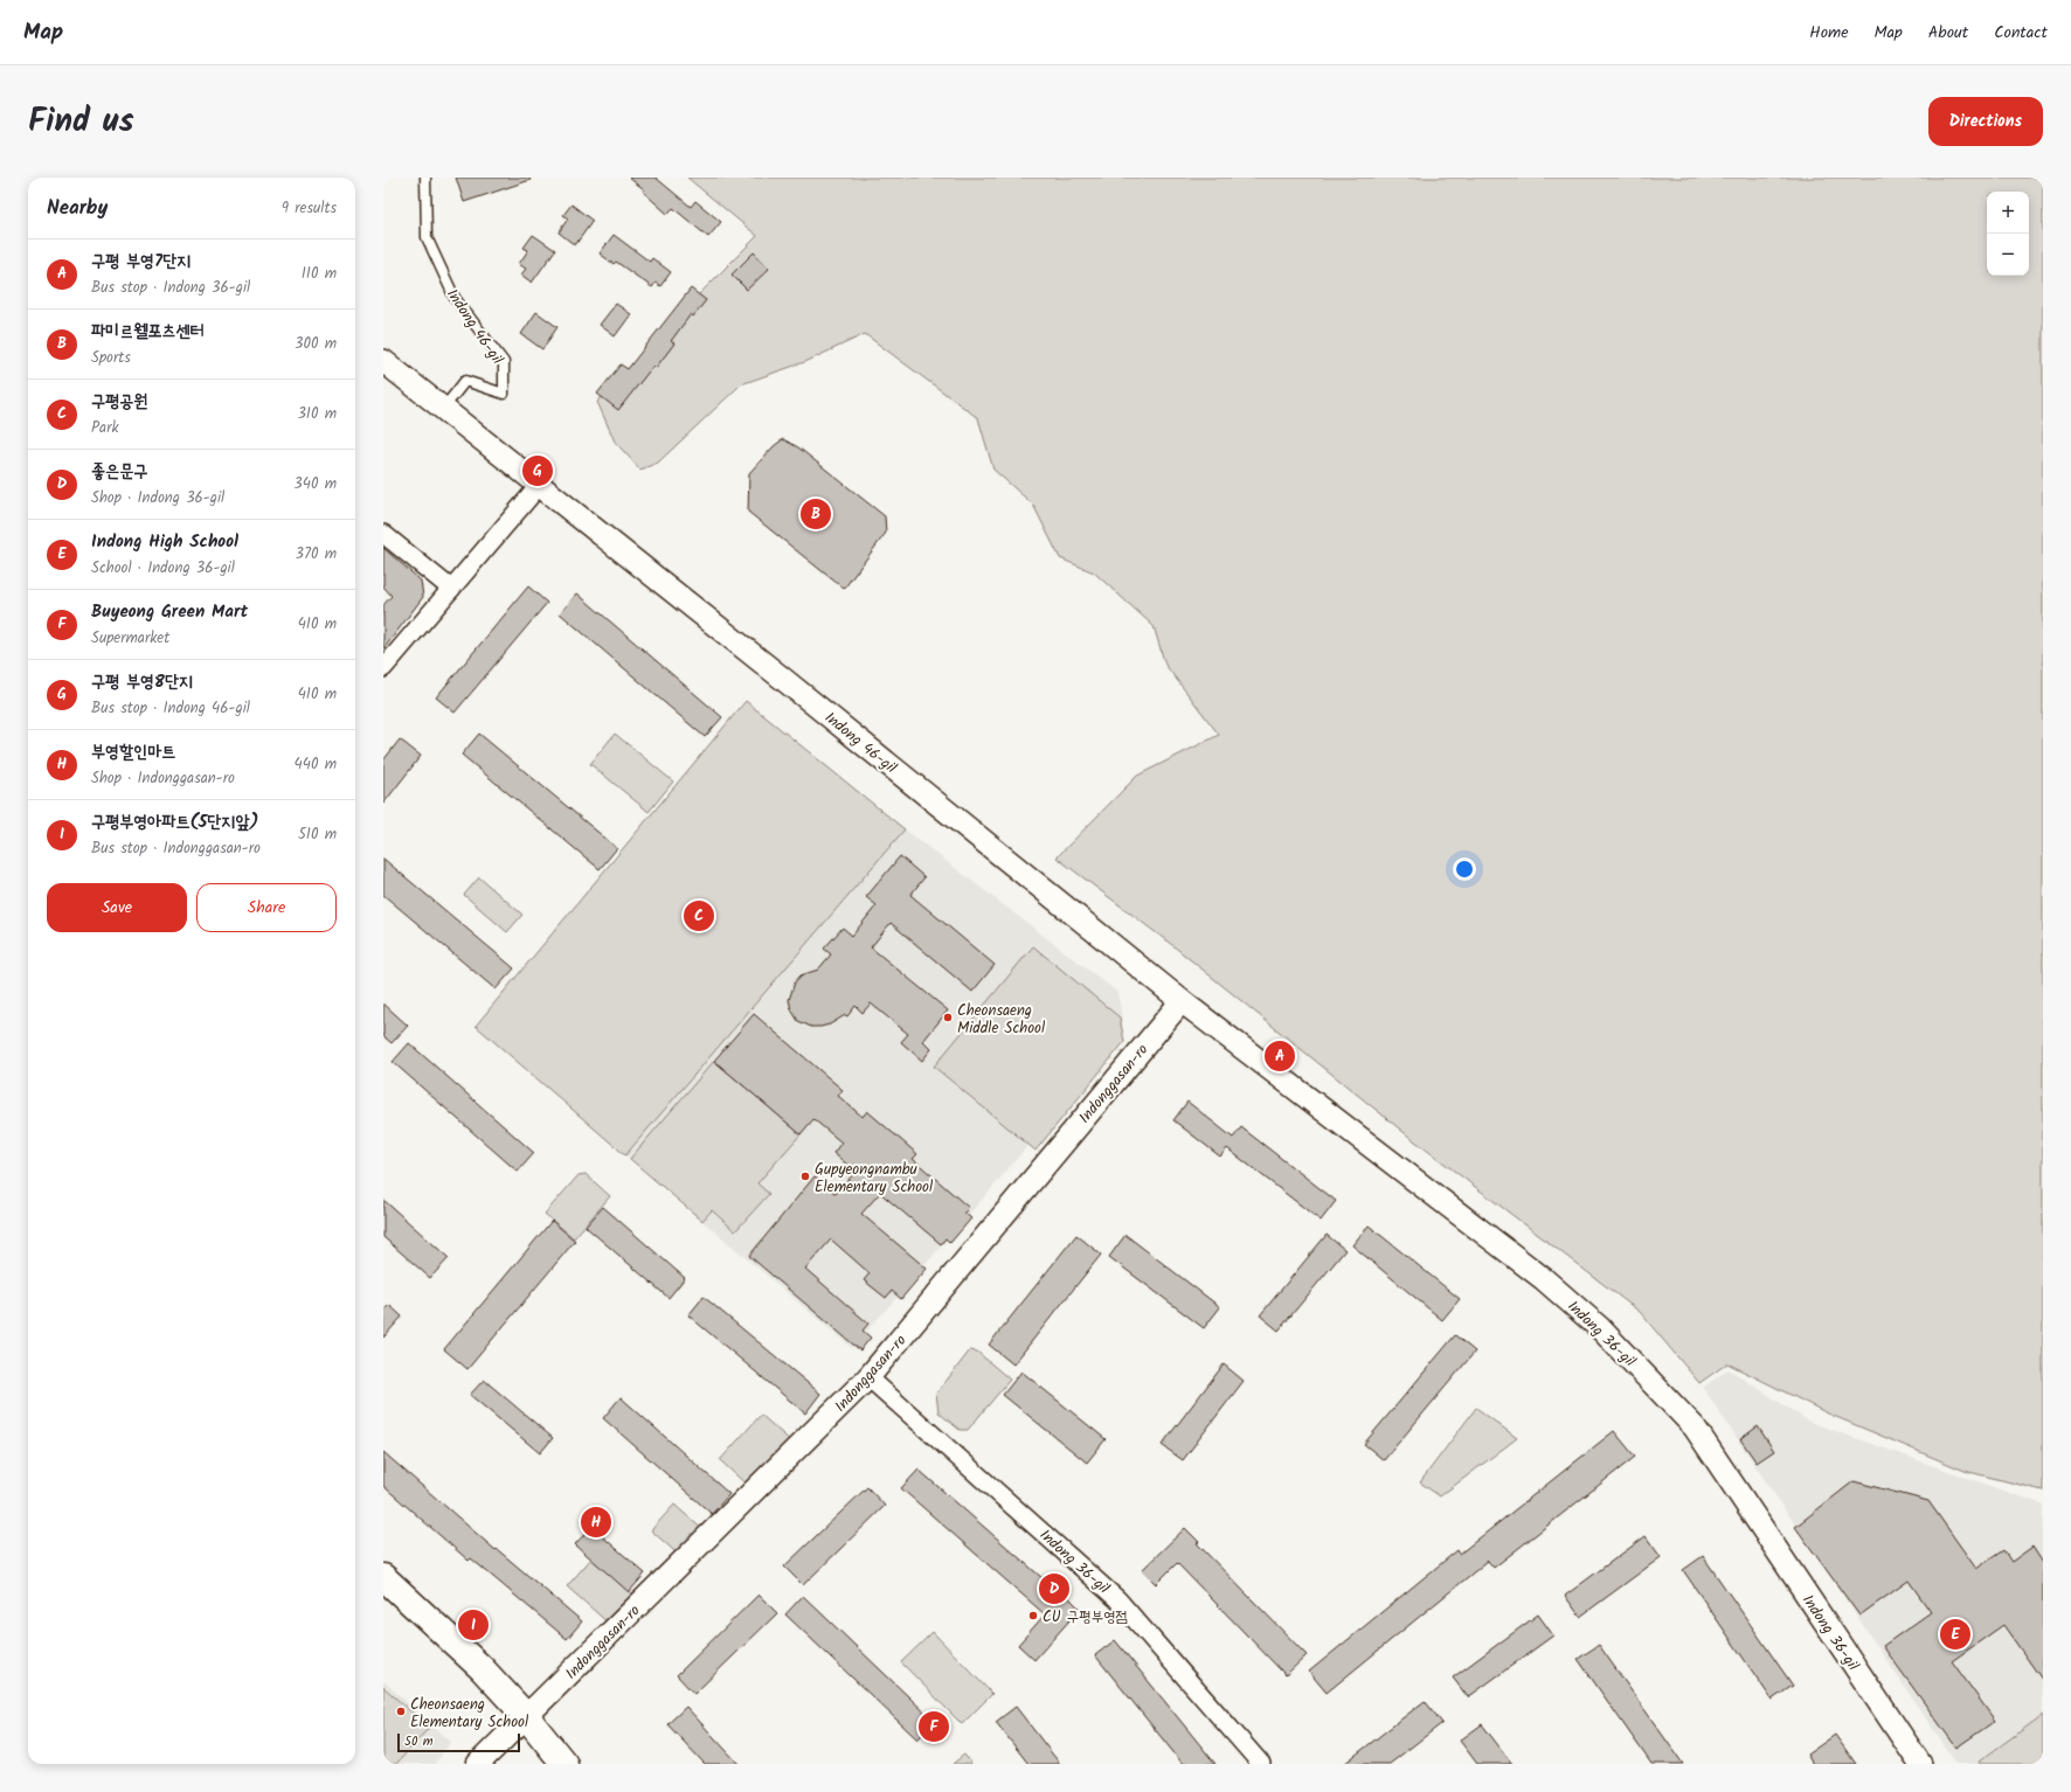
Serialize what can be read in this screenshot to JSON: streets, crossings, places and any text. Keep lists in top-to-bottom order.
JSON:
{
  "streets": {
    "street": ["Indong 46-gil", "Indonggasan-ro", "Indong 36-gil"]
  },
  "crossings": [
    ["Indong 46-gil", "Indonggasan-ro"],
    ["Indong 46-gil", "Indong 36-gil"],
    ["Indonggasan-ro", "Indong 36-gil"]
  ],
  "places": [
    "Cheonsaeng Middle School",
    "Gupyeongnambu Elementary School",
    "CU 구평부영점",
    "Cheonsaeng Elementary School"
  ],
  "scale_bar": "50 m",
  "page": {
    "header": "Map",
    "nav": [
      "Home",
      "Map",
      "About",
      "Contact"
    ],
    "title": "Find us",
    "buttons": [
      "Directions",
      ["Save", "Share"]
    ],
    "heading": ["Nearby", "9 results"],
    "map_buttons": ["+", "−"],
    "list": [
      {
        "mark": "A",
        "name": "구평 부영7단지",
        "note": "Bus stop · Indong 36-gil",
        "value": "110 m"
      },
      {
        "mark": "B",
        "name": "파미르웰포츠센터",
        "note": "Sports",
        "value": "300 m"
      },
      {
        "mark": "C",
        "name": "구평공원",
        "note": "Park",
        "value": "310 m"
      },
      {
        "mark": "D",
        "name": "좋은문구",
        "note": "Shop · Indong 36-gil",
        "value": "340 m"
      },
      {
        "mark": "E",
        "name": "Indong High School",
        "note": "School · Indong 36-gil",
        "value": "370 m"
      },
      {
        "mark": "F",
        "name": "Buyeong Green Mart",
        "note": "Supermarket",
        "value": "410 m"
      },
      {
        "mark": "G",
        "name": "구평 부영8단지",
        "note": "Bus stop · Indong 46-gil",
        "value": "410 m"
      },
      {
        "mark": "H",
        "name": "부영할인마트",
        "note": "Shop · Indonggasan-ro",
        "value": "440 m"
      },
      {
        "mark": "I",
        "name": "구평부영아파트(5단지앞)",
        "note": "Bus stop · Indonggasan-ro",
        "value": "510 m"
      }
    ],
    "pins": [
      "G",
      "B",
      "C",
      "A",
      "H",
      "D",
      "I",
      "E",
      "F"
    ],
    "scale": "50 m"
  }
}
